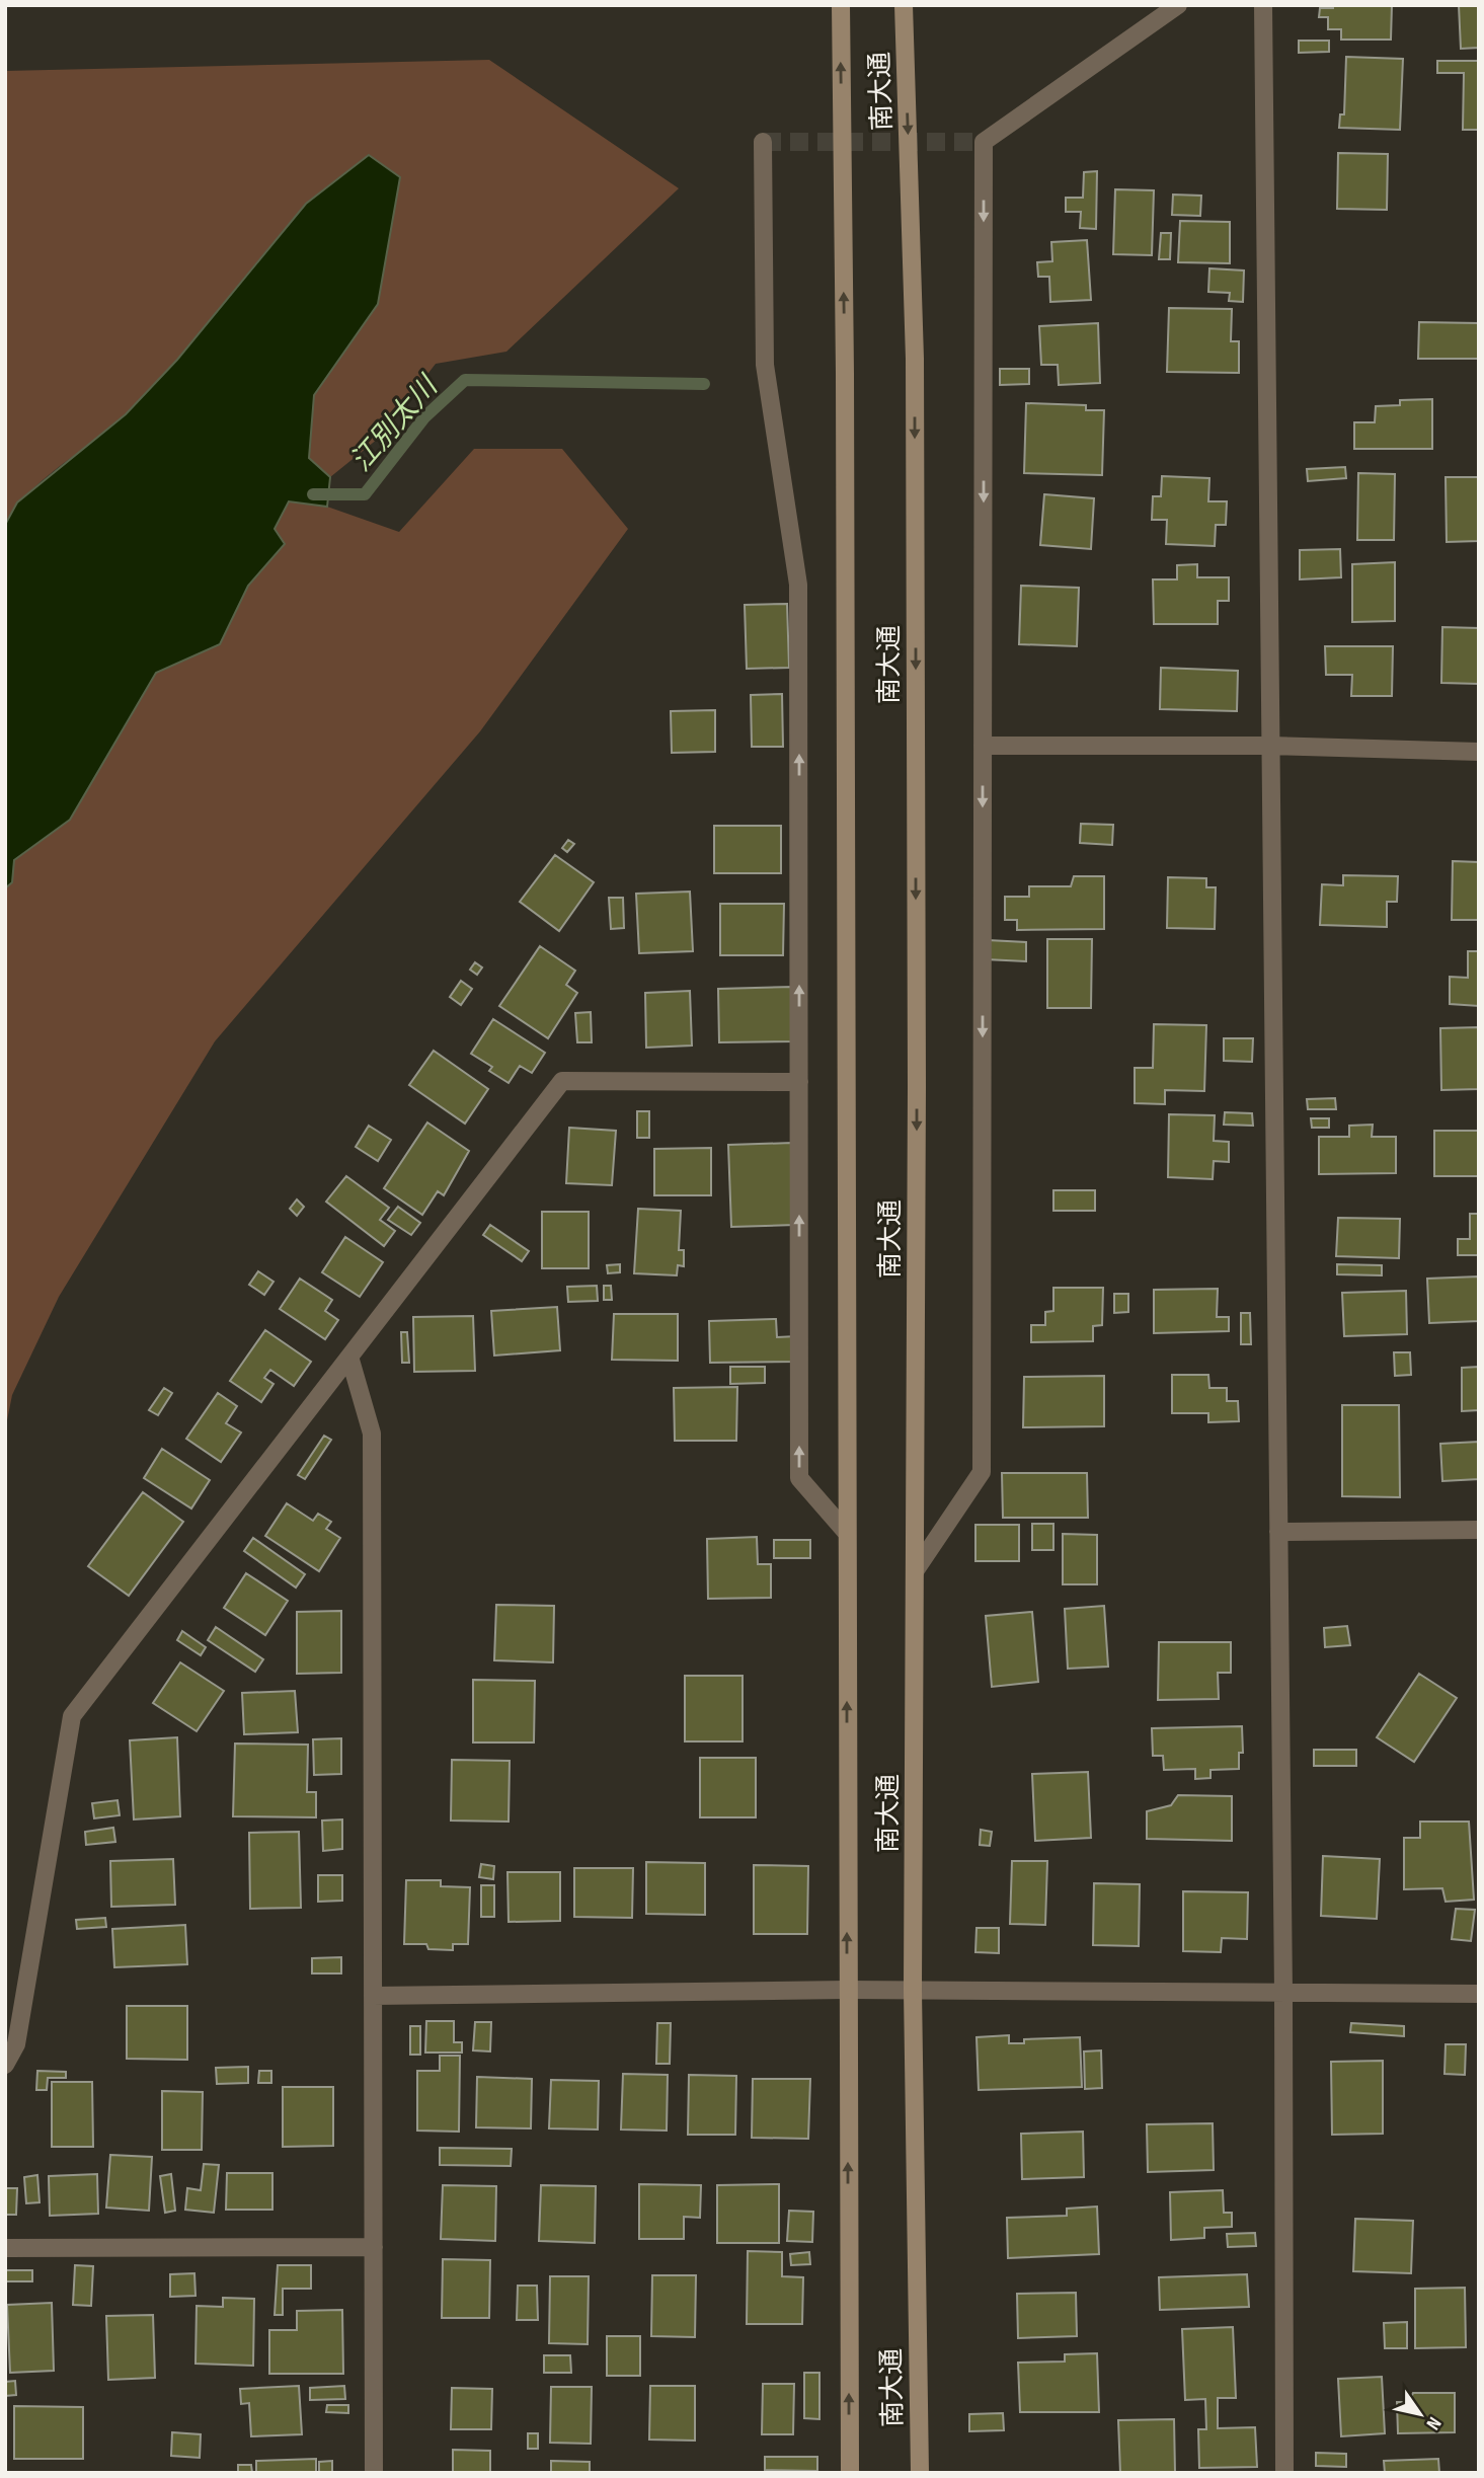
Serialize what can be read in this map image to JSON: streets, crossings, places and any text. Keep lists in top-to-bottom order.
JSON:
{
  "streets": {
    "main road": ["南大通"]
  },
  "water": ["江別太川"],
  "north": "bottom right"
}
